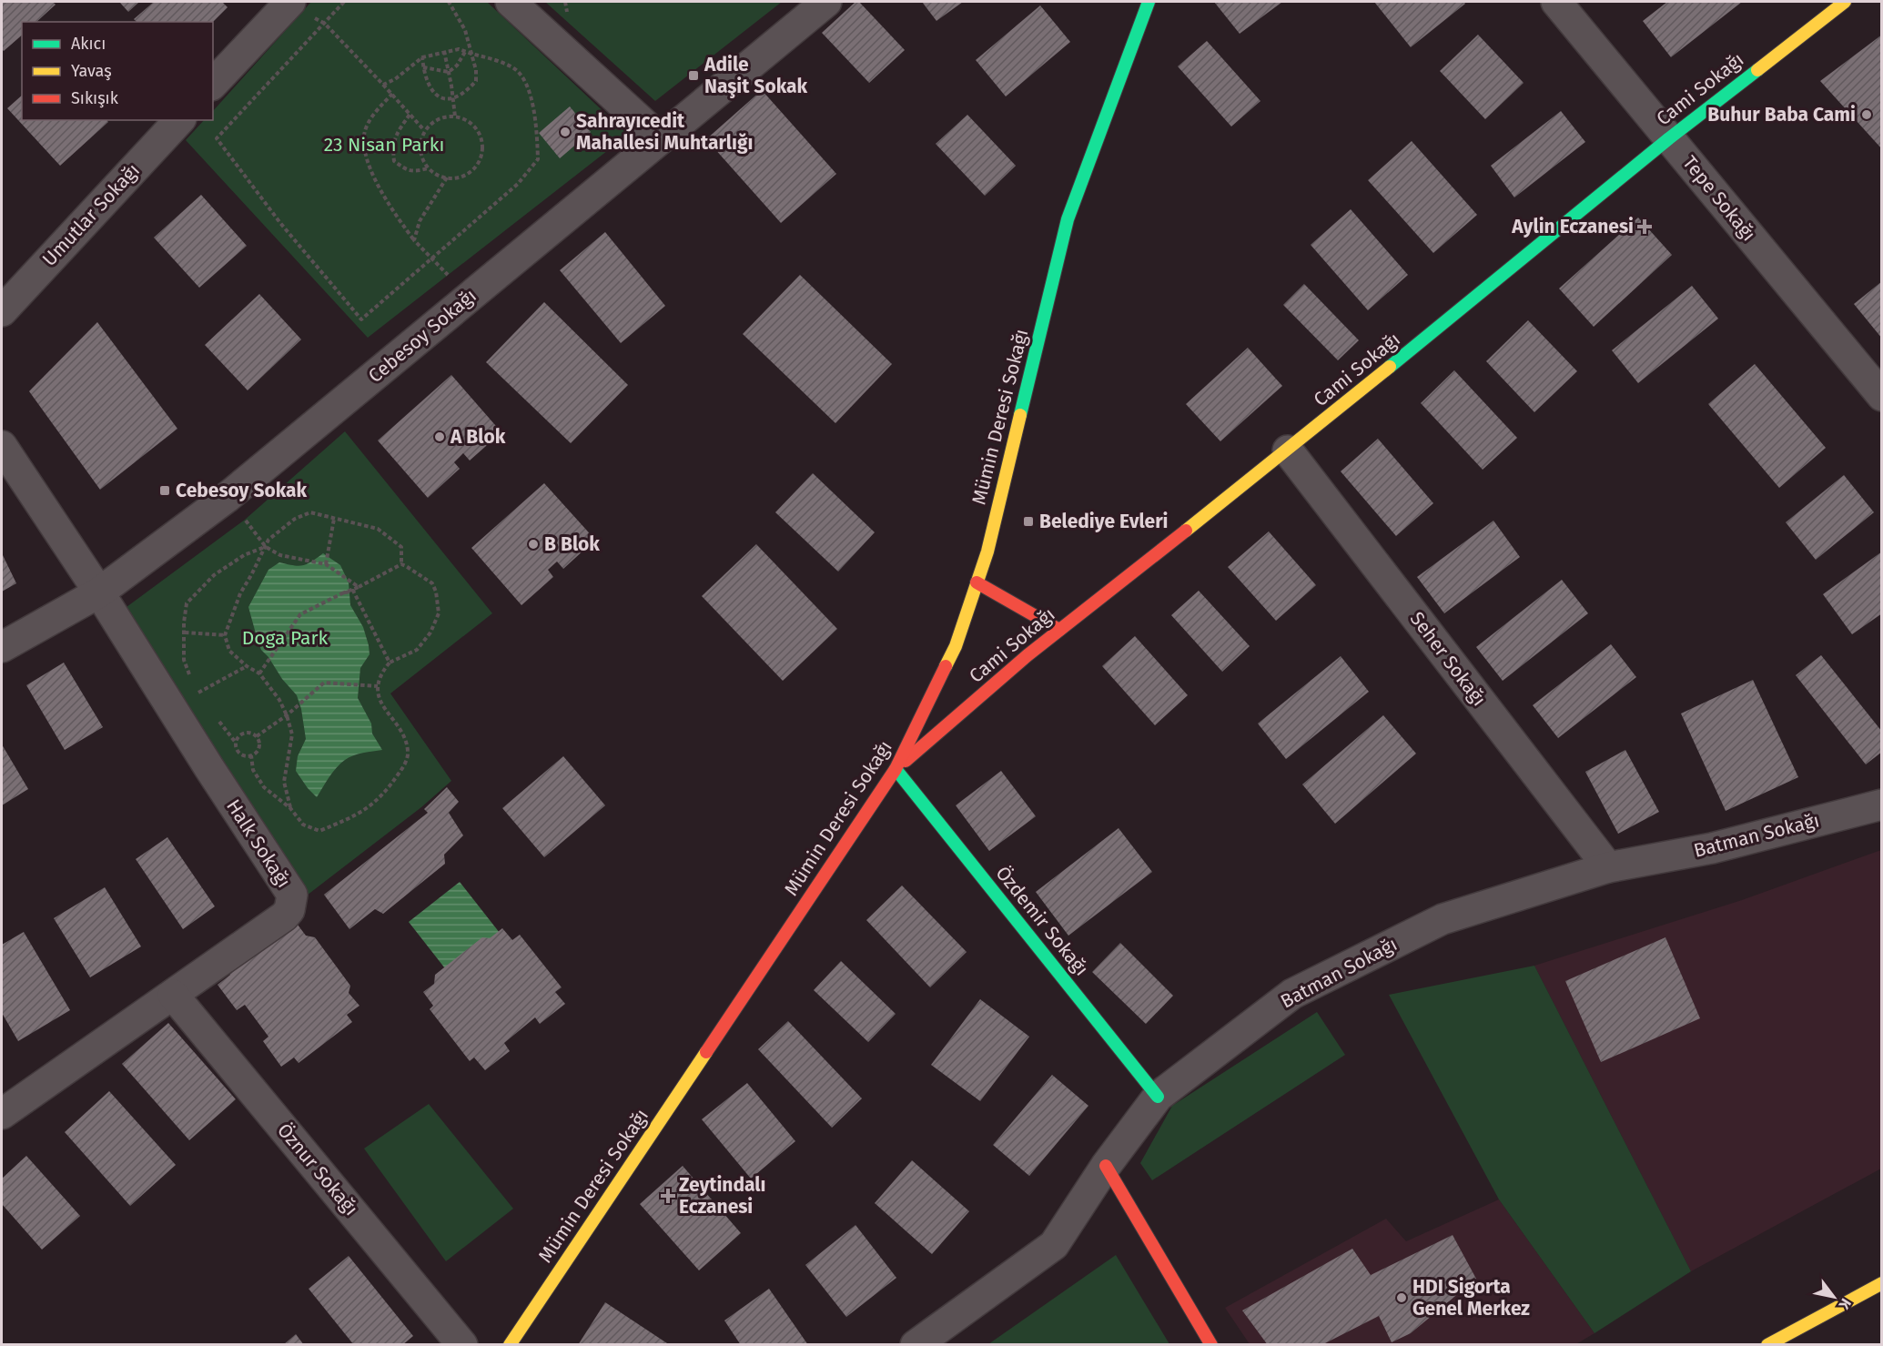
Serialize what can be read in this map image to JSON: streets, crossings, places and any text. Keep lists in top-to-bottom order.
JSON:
{
  "streets": {
    "main road": ["Cami Sokağı", "Mümin Deresi Sokağı", "Özdemir Sokağı"],
    "street": [
      "Tepe Sokağı",
      "Umutlar Sokağı",
      "Cebesoy Sokağı",
      "Seher Sokağı",
      "Batman Sokağı",
      "Halk Sokağı",
      "Öznur Sokağı"
    ]
  },
  "crossings": [
    ["Cami Sokağı", "Tepe Sokağı"],
    ["Cami Sokağı", "Mümin Deresi Sokağı"],
    ["Cami Sokağı", "Seher Sokağı"],
    ["Cami Sokağı", "Özdemir Sokağı"],
    ["Cebesoy Sokağı", "Halk Sokağı"],
    ["Mümin Deresi Sokağı", "Özdemir Sokağı"],
    ["Seher Sokağı", "Batman Sokağı"],
    ["Batman Sokağı", "Özdemir Sokağı"],
    ["Halk Sokağı", "Öznur Sokağı"]
  ],
  "parks": ["23 Nisan Parkı", "Doga Park"],
  "places": {
    "transit": ["Adile Naşit Sokak", "Cebesoy Sokak", "Belediye Evleri"],
    "other": [
      "Buhur Baba Cami",
      "Sahrayıcedit Mahallesi Muhtarlığı",
      "A Blok",
      "B Blok",
      "HDI Sigorta Genel Merkez"
    ],
    "health": ["Aylin Eczanesi", "Zeytindalı Eczanesi"]
  },
  "legend": ["Akıcı", "Yavaş", "Sıkışık"],
  "north": "bottom right"
}
